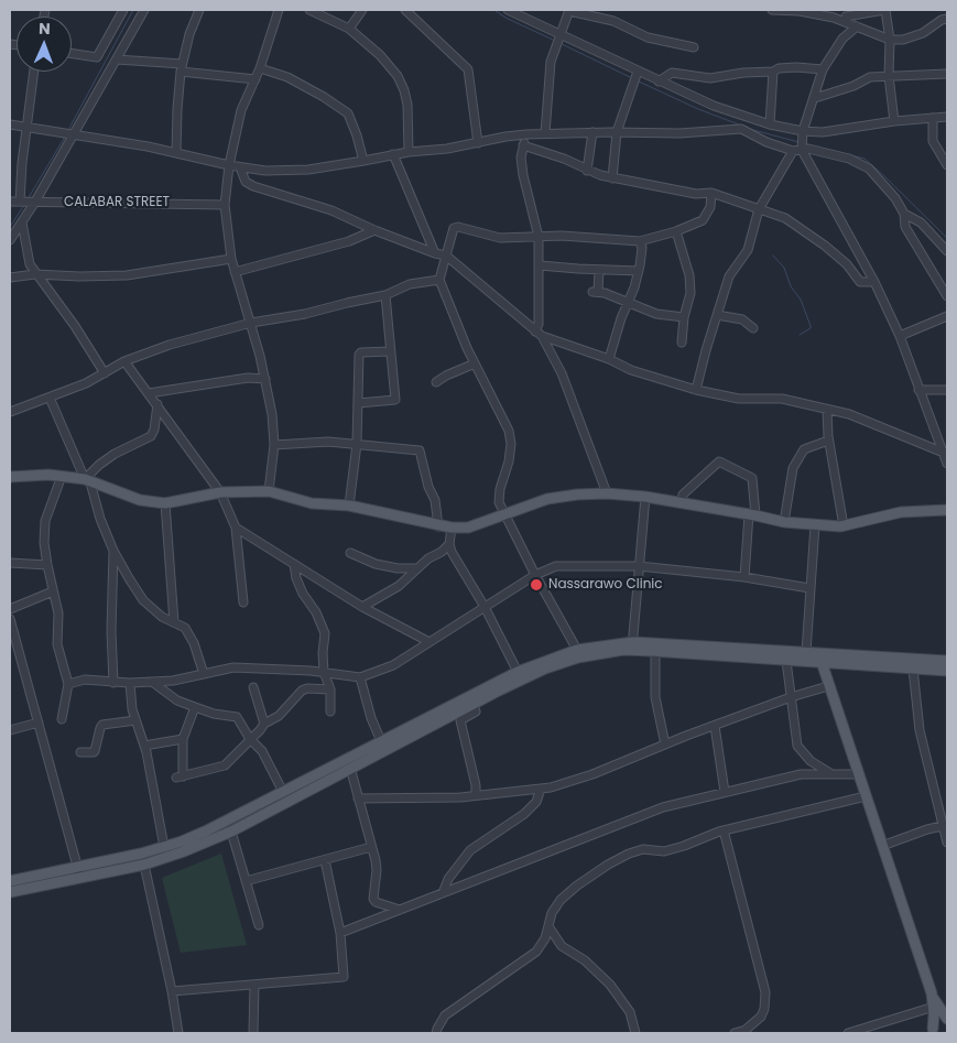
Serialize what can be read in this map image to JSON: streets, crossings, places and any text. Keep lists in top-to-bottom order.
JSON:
{
  "streets": {
    "street": ["CALABAR STREET"]
  },
  "places": ["Nassarawo Clinic"],
  "north": "top"
}
